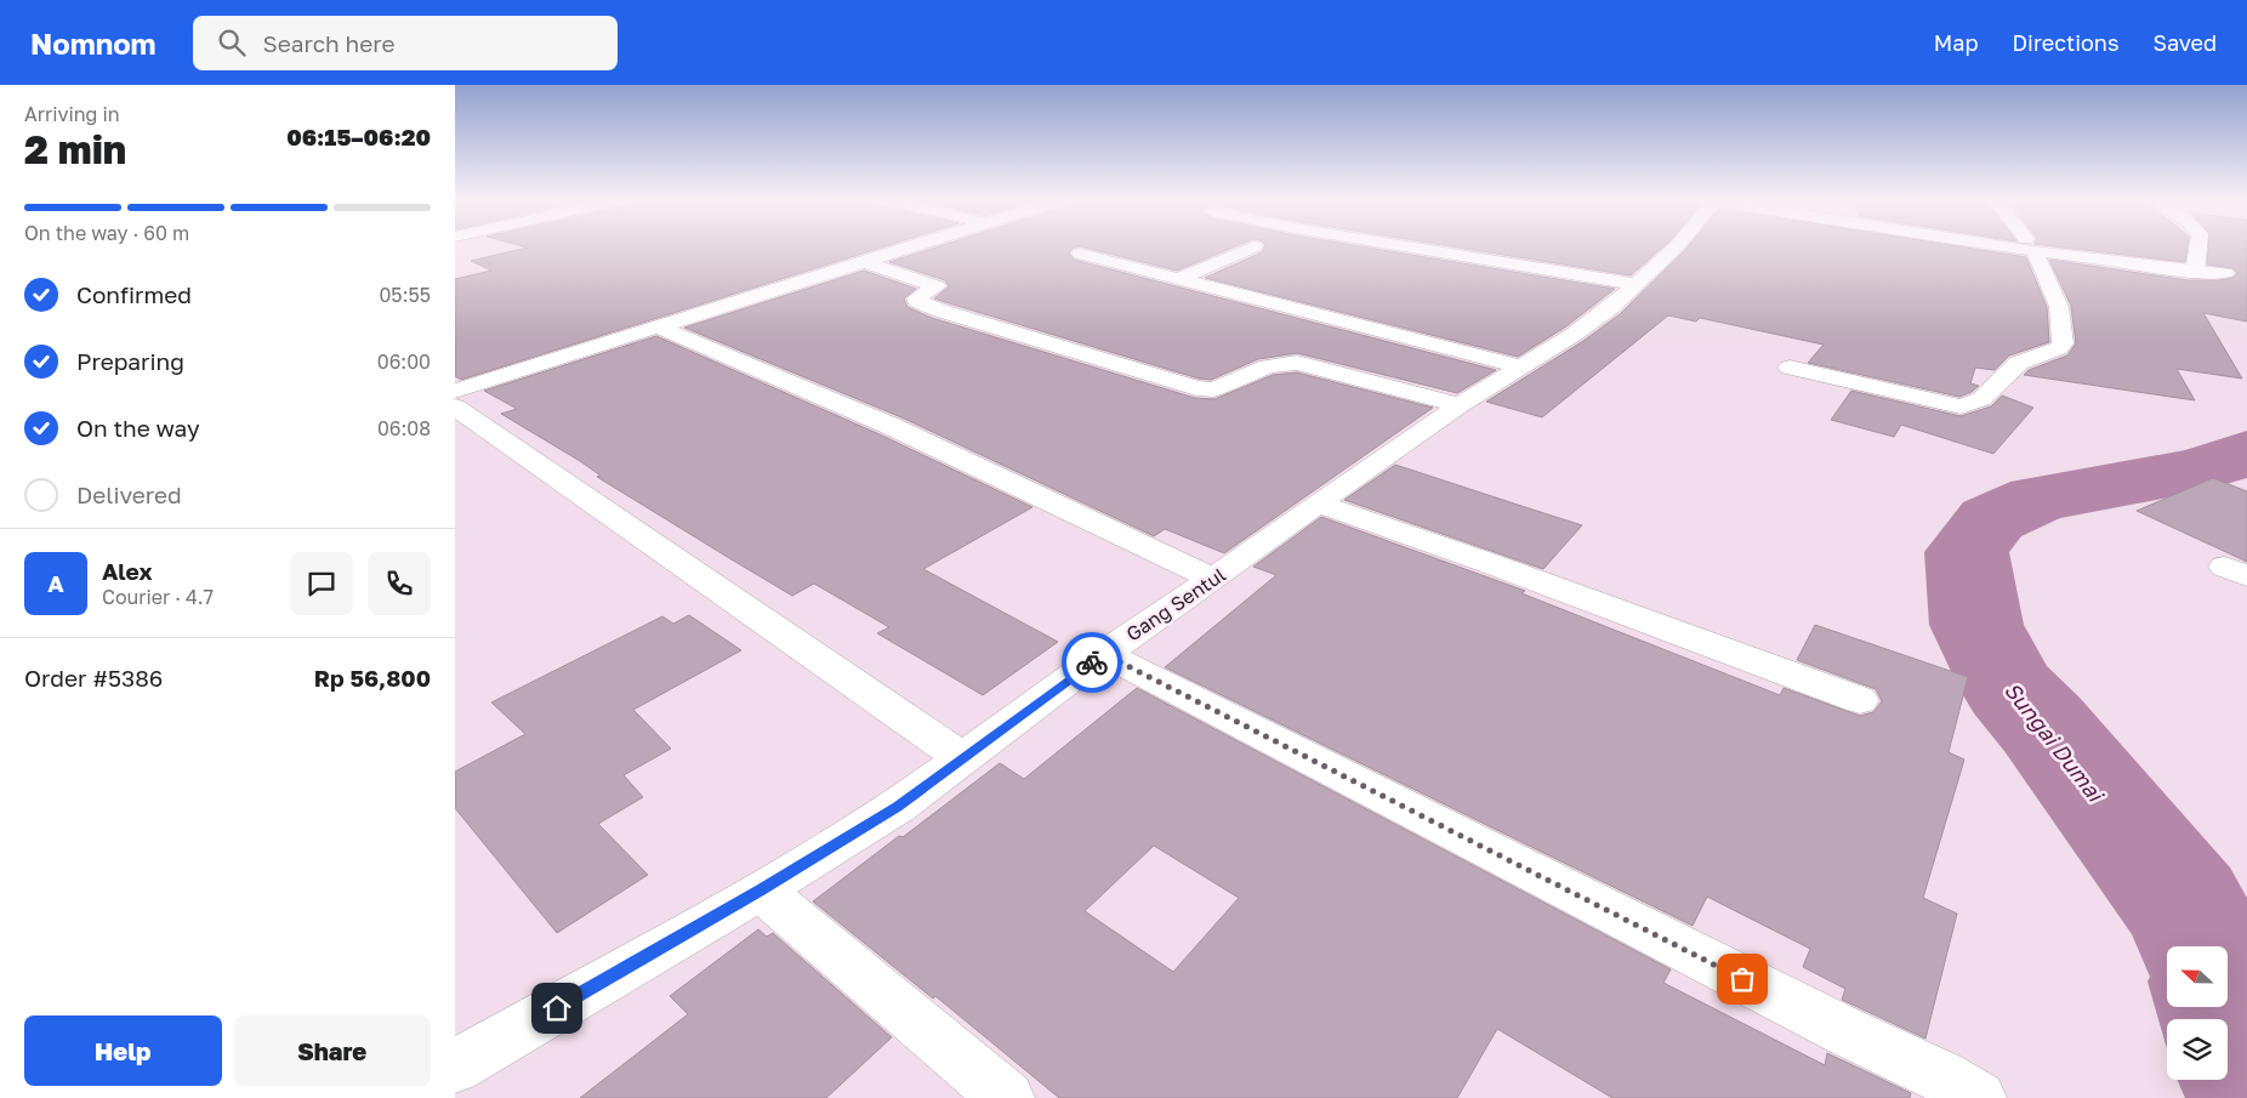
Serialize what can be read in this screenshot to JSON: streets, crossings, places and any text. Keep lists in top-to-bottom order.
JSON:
{
  "streets": {
    "street": ["Gang Sentul"]
  },
  "water": ["Sungai Dumai"],
  "north": "left",
  "page": {
    "header": "Nomnom",
    "search": "Search here",
    "nav": ["Map", "Directions", "Saved"],
    "heading": ["2 min", "Arriving in", "06:15–06:20"],
    "panel": [
      "Alex",
      "Courier · 4.7",
      "Order #5386",
      "Rp 56,800"
    ],
    "bar": "On the way · 60 m",
    "list": [
      ["Confirmed", "05:55"],
      ["Preparing", "06:00"],
      ["On the way", "06:08"],
      "Delivered"
    ],
    "round": "A",
    "buttons": ["Help", "Share"]
  }
}
